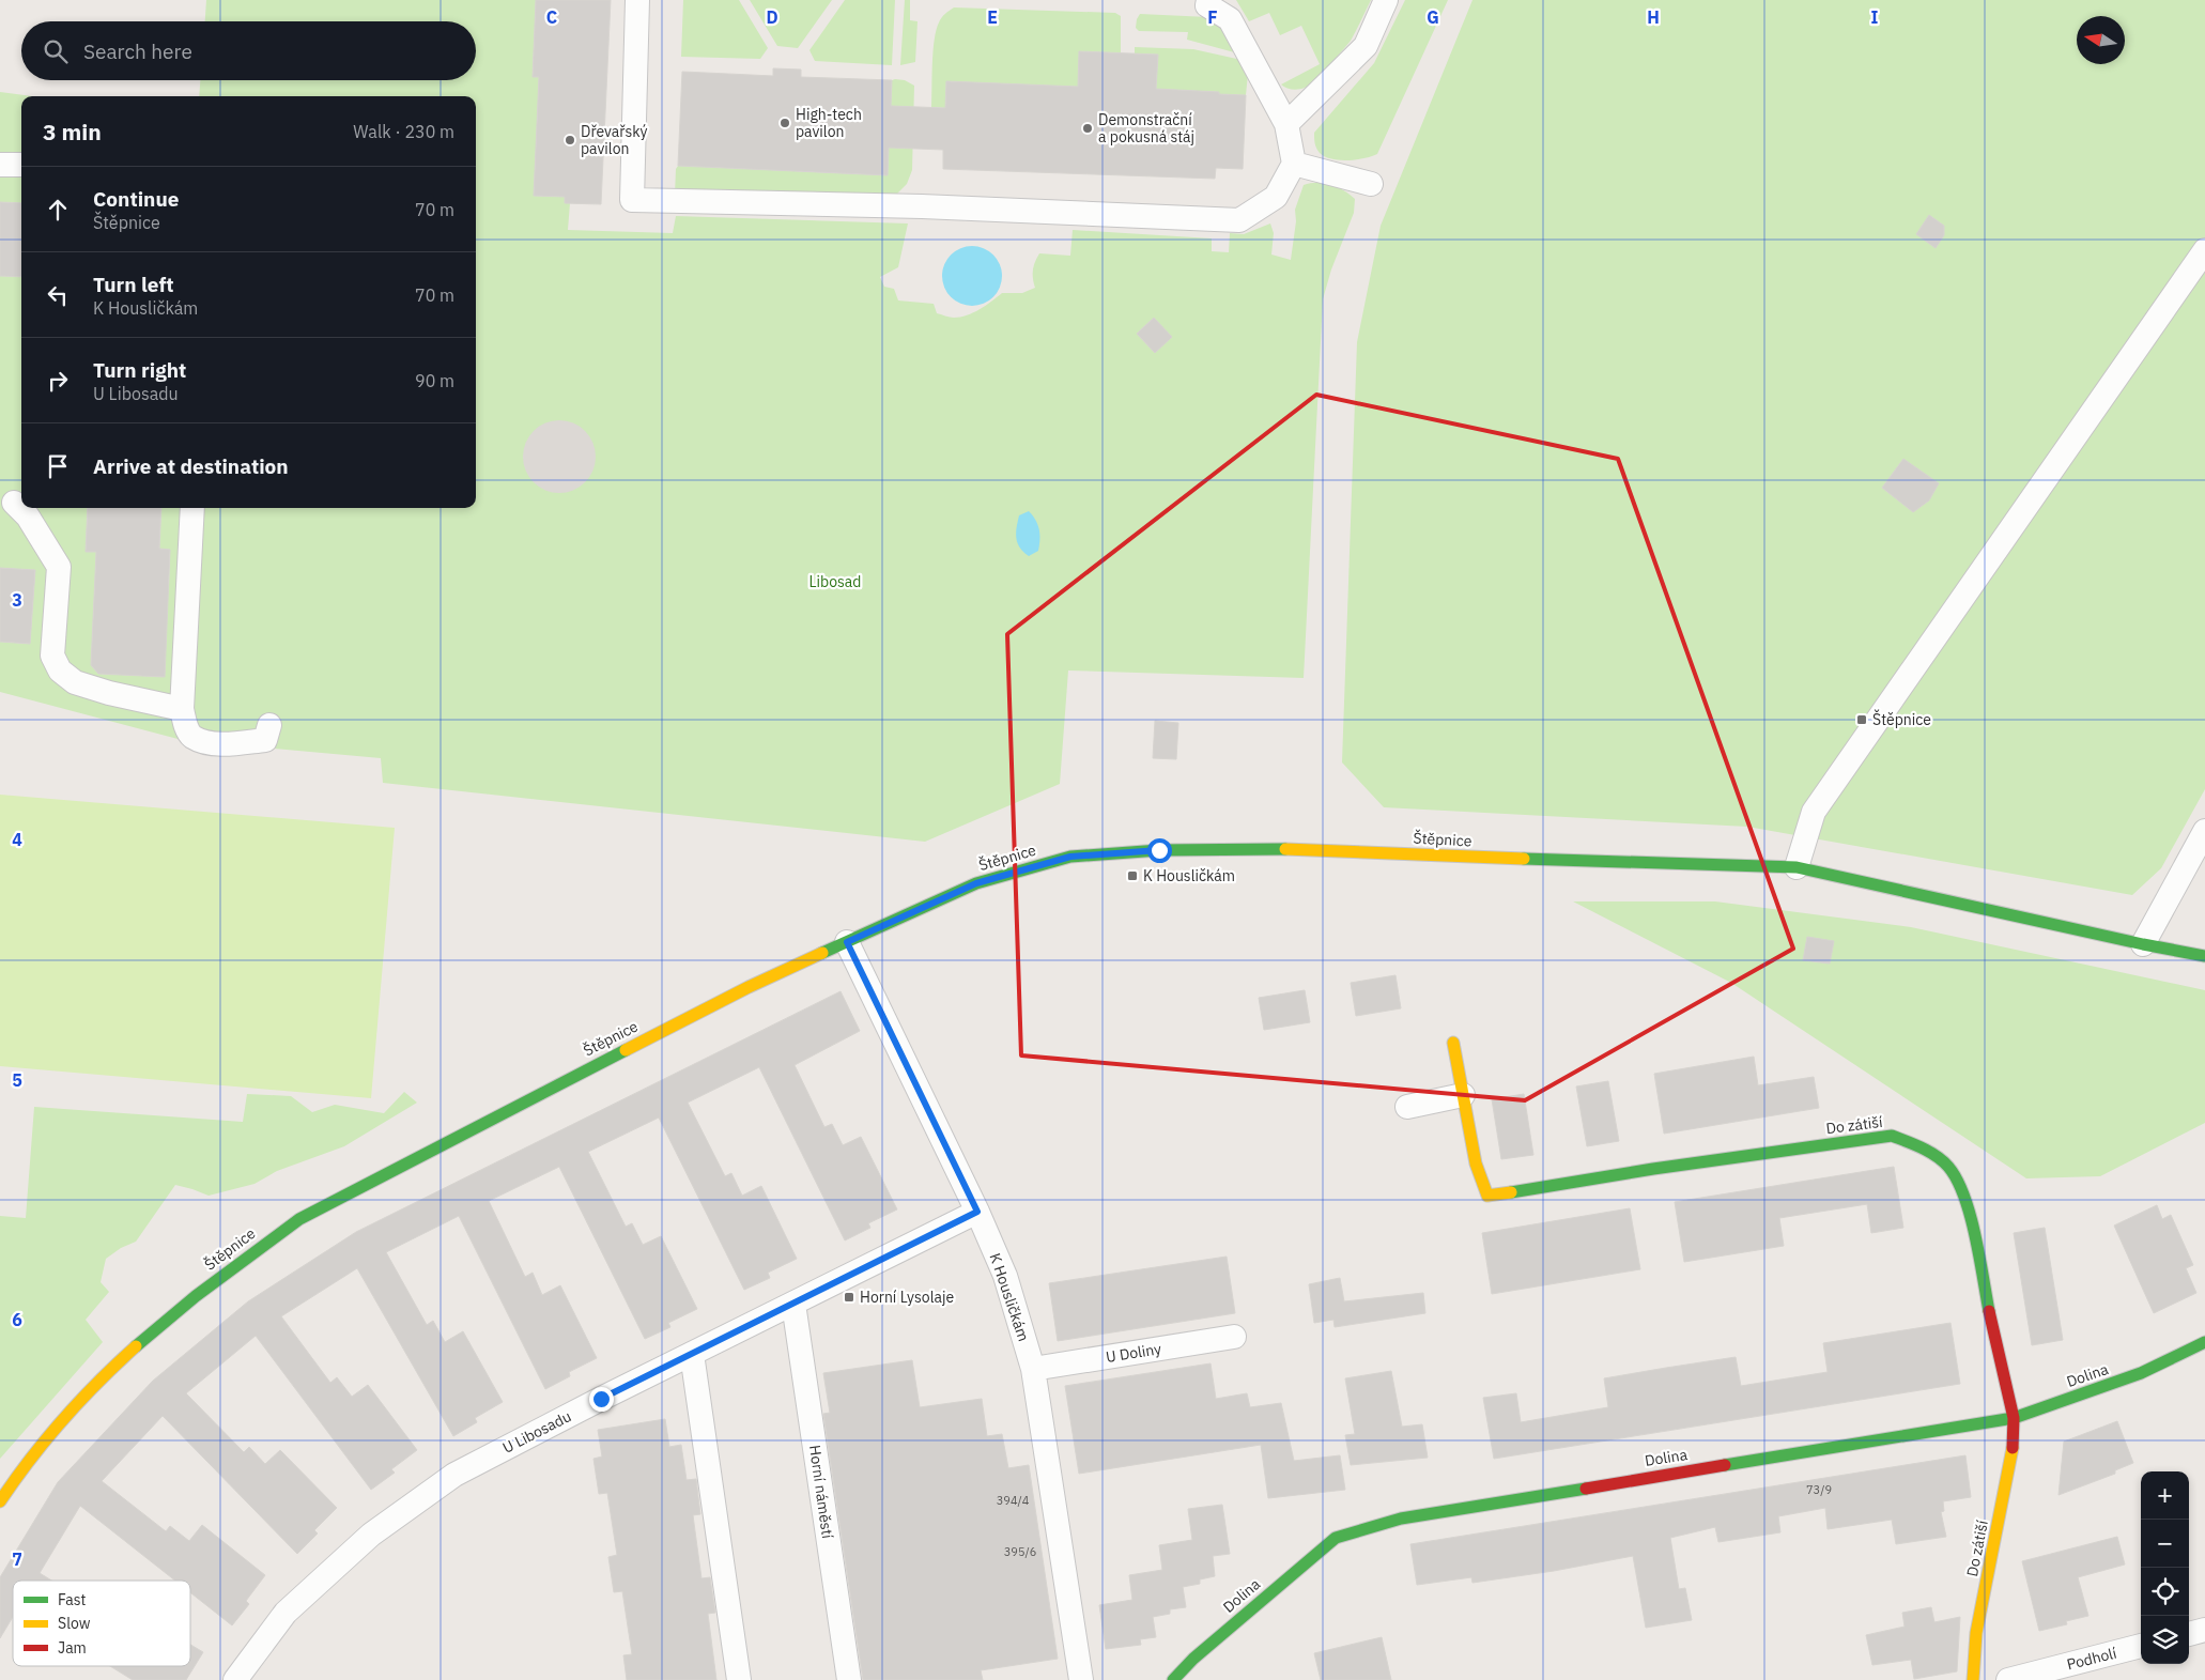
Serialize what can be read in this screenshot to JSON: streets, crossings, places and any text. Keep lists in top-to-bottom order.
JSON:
{
  "streets": {
    "street": [
      "Štěpnice",
      "Do zátiší",
      "K Housličkám",
      "U Doliny",
      "Dolina",
      "U Libosadu",
      "Horní náměstí",
      "Podholí"
    ]
  },
  "crossings": [
    ["Štěpnice", "K Housličkám"],
    ["Do zátiší", "Dolina"],
    ["K Housličkám", "U Doliny"],
    ["K Housličkám", "U Libosadu"],
    ["U Libosadu", "Horní náměstí"]
  ],
  "parks": ["Libosad"],
  "places": {
    "other": ["High-tech pavilon", "Demonstrační a pokusná stáj", "Dřevařský pavilon"],
    "transit": ["Štěpnice", "K Housličkám", "Horní Lysolaje"]
  },
  "house_numbers": ["73/9", "394/4", "395/6"],
  "legend": ["Fast", "Slow", "Jam"],
  "north": "left",
  "page": {
    "search": "Search here",
    "heading": ["3 min", "Walk · 230 m"],
    "list": [
      ["Continue", "Štěpnice", "70 m"],
      ["Turn left", "K Housličkám", "70 m"],
      ["Turn right", "U Libosadu", "90 m"],
      "Arrive at destination"
    ],
    "map_buttons": ["+", "−"]
  },
  "grid": {
    "columns": [
      "C",
      "D",
      "E",
      "F",
      "G",
      "H",
      "I"
    ],
    "rows": [
      "3",
      "4",
      "5",
      "6",
      "7"
    ]
  }
}
